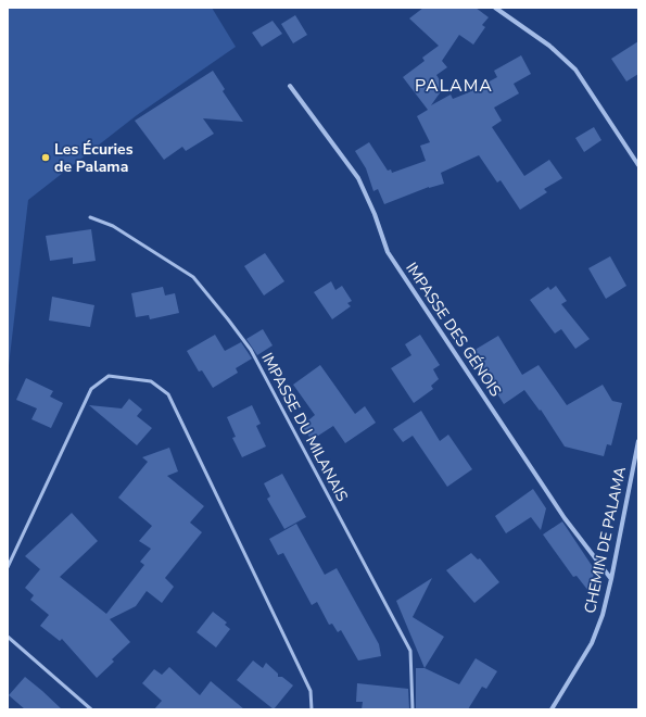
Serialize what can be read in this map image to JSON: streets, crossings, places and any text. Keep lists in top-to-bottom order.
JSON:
{
  "streets": {
    "street": ["IMPASSE DES GÉNOIS", "CHEMIN DE PALAMA"],
    "lane": ["IMPASSE DU MILANAIS"]
  },
  "crossings": [
    ["IMPASSE DES GÉNOIS", "CHEMIN DE PALAMA"]
  ],
  "districts": ["PALAMA"],
  "places": ["Les Écuries de Palama"]
}
